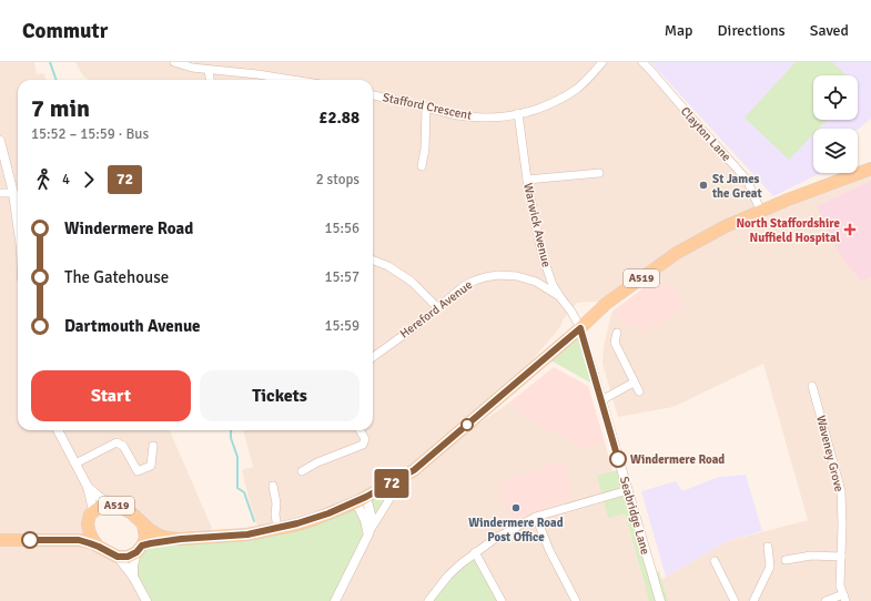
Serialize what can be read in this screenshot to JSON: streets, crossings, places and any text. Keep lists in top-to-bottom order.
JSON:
{
  "streets": {
    "main road": ["A519"],
    "street": [
      "Stafford Crescent",
      "Clayton Lane",
      "Warwick Avenue",
      "Hereford Avenue",
      "Waveney Grove",
      "Seabridge Lane"
    ]
  },
  "crossings": [
    ["Stafford Crescent", "Warwick Avenue"],
    ["Clayton Lane", "A519"],
    ["Warwick Avenue", "A519"],
    ["Warwick Avenue", "Hereford Avenue"],
    ["Warwick Avenue", "Seabridge Lane"],
    ["A519", "Seabridge Lane"]
  ],
  "places": {
    "other": ["St James the Great", "Windermere Road", "Windermere Road Post Office"],
    "health": ["North Staffordshire Nuffield Hospital"]
  },
  "lines": ["bus line 72"],
  "page": {
    "header": "Commutr",
    "nav": ["Map", "Directions", "Saved"],
    "on_map": "72",
    "heading": ["7 min", "15:52 – 15:59 · Bus", "£2.88"],
    "legs": ["4", "72", "2 stops"],
    "list": [
      {
        "name": "Windermere Road",
        "value": "15:56"
      },
      {
        "name": "The Gatehouse",
        "value": "15:57"
      },
      {
        "name": "Dartmouth Avenue",
        "value": "15:59"
      }
    ],
    "buttons": ["Start", "Tickets"]
  }
}
